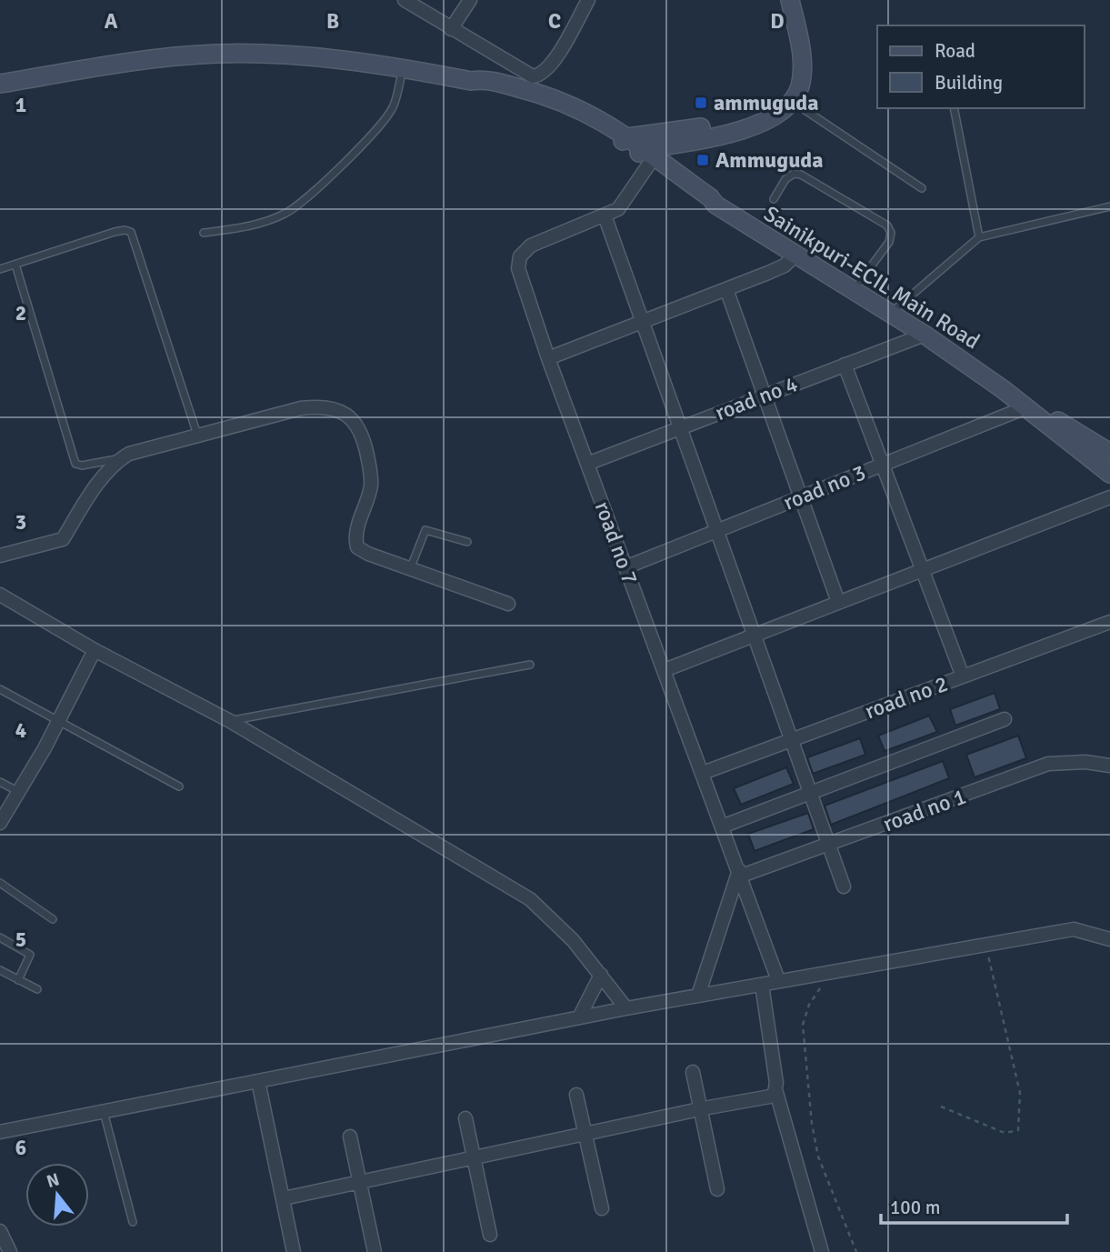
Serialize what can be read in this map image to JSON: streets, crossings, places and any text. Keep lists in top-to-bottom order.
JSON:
{
  "streets": {
    "main road": ["Sainikpuri-ECIL Main Road"],
    "street": [
      "road no 4",
      "road no 3",
      "road no 7",
      "road no 2",
      "road no 1"
    ]
  },
  "crossings": [
    ["Sainikpuri-ECIL Main Road", "road no 4"],
    ["Sainikpuri-ECIL Main Road", "road no 3"],
    ["Sainikpuri-ECIL Main Road", "road no 7"],
    ["road no 4", "road no 7"],
    ["road no 3", "road no 7"],
    ["road no 7", "road no 2"],
    ["road no 7", "road no 1"]
  ],
  "places": {
    "transit": ["ammuguda", "Ammuguda"]
  },
  "legend": ["Road", "Building"],
  "scale_bar": "100 m",
  "north": "top",
  "grid": {
    "columns": [
      "A",
      "B",
      "C",
      "D"
    ],
    "rows": [
      "1",
      "2",
      "3",
      "4",
      "5",
      "6"
    ]
  }
}
